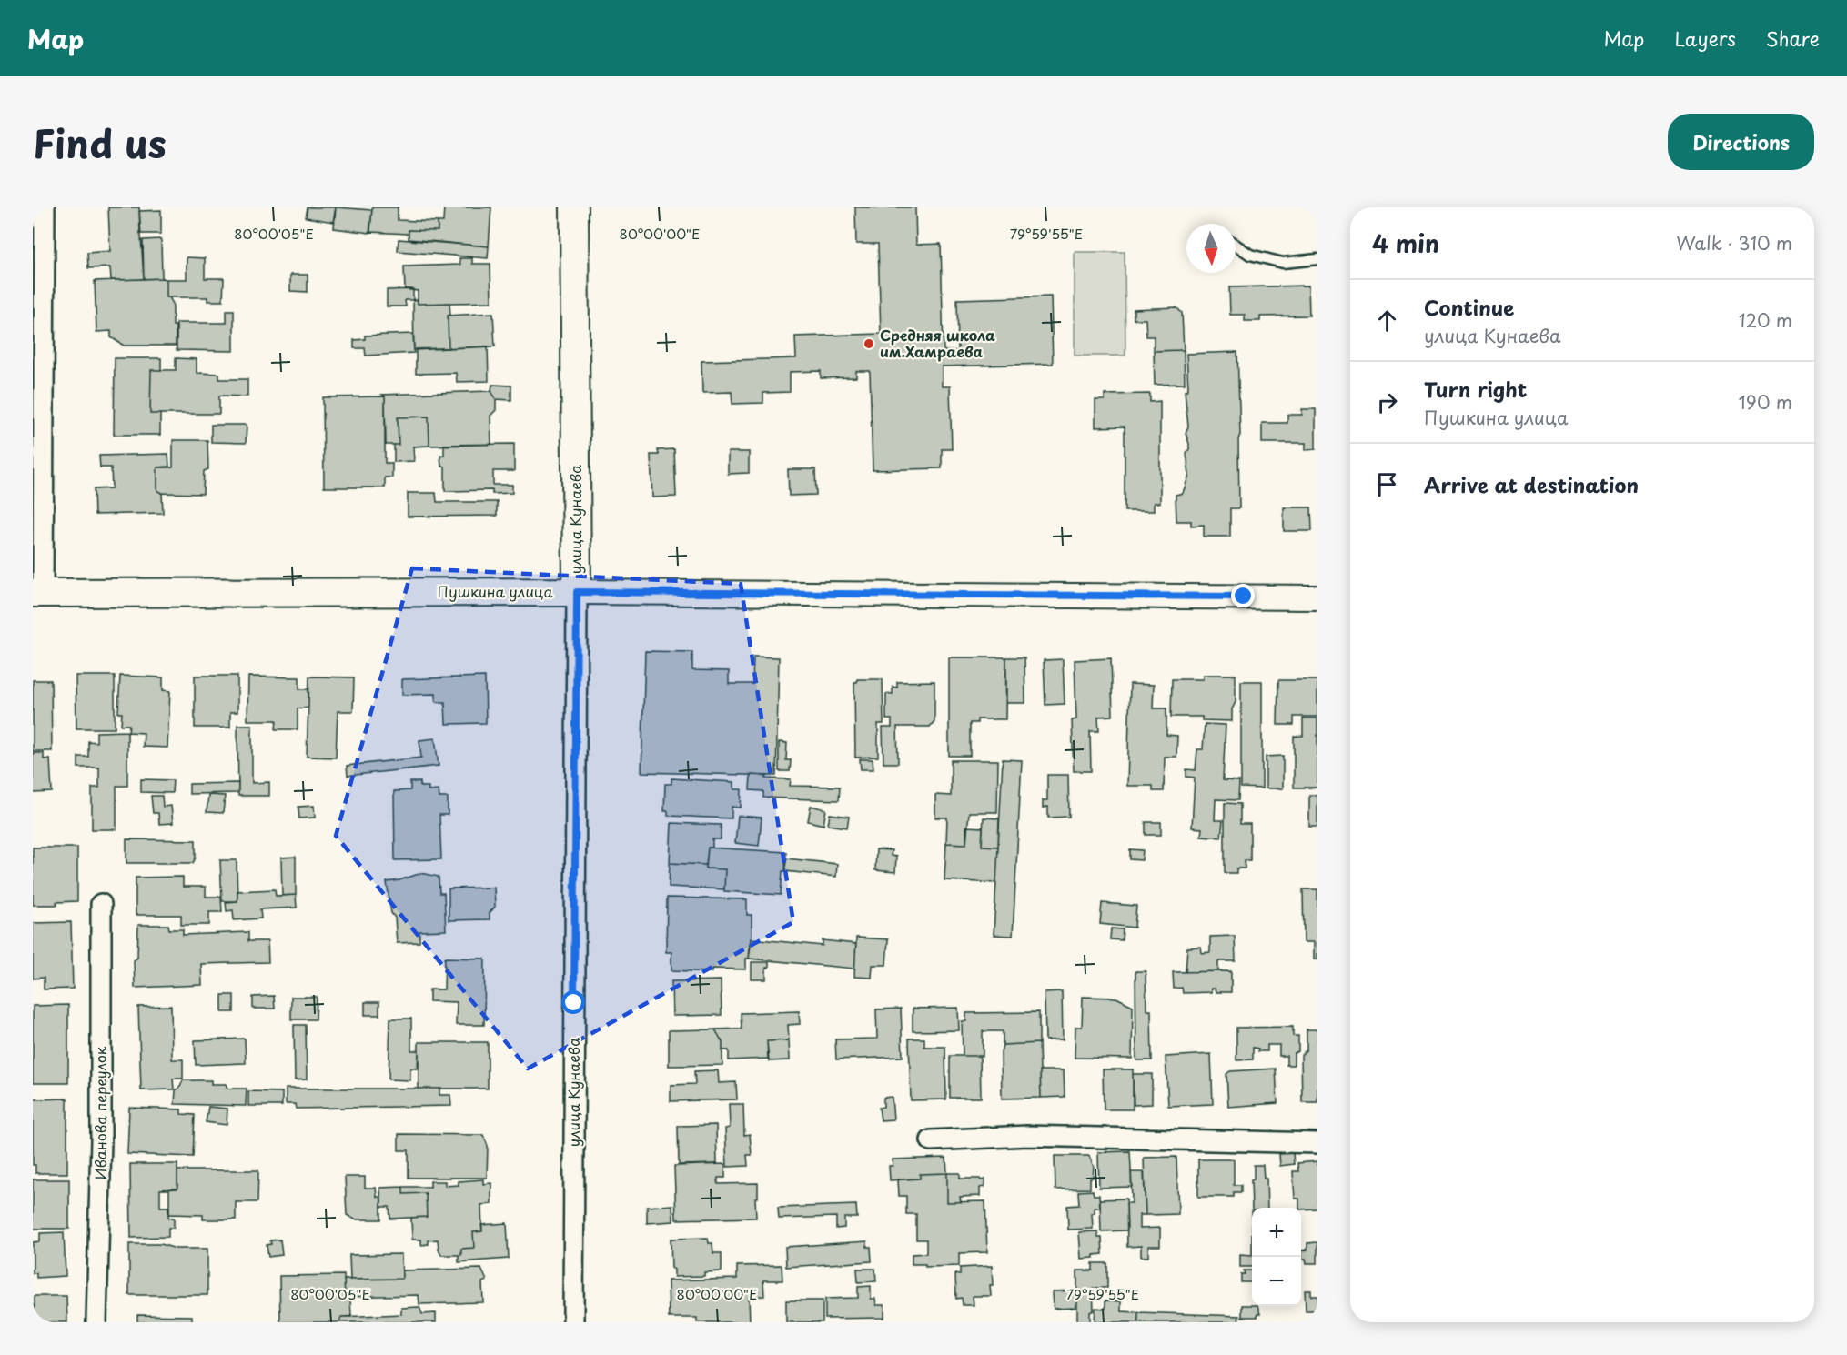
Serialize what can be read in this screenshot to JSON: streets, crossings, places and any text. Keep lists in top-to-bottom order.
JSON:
{
  "streets": {
    "main road": ["улица Кунаева", "Пушкина улица"],
    "street": ["Иванова переулок"]
  },
  "crossings": [
    ["улица Кунаева", "Пушкина улица"]
  ],
  "places": ["Средняя школа им.Хамраева"],
  "north": "bottom",
  "page": {
    "header": "Map",
    "nav": ["Map", "Layers", "Share"],
    "title": "Find us",
    "buttons": "Directions",
    "heading": ["4 min", "Walk · 310 m"],
    "list": [
      ["Continue", "улица Кунаева", "120 m"],
      ["Turn right", "Пушкина улица", "190 m"],
      "Arrive at destination"
    ],
    "map_buttons": ["+", "−"]
  },
  "coordinates": ["80°00'05\"E", "80°00'00\"E", "79°59'55\"E"]
}
